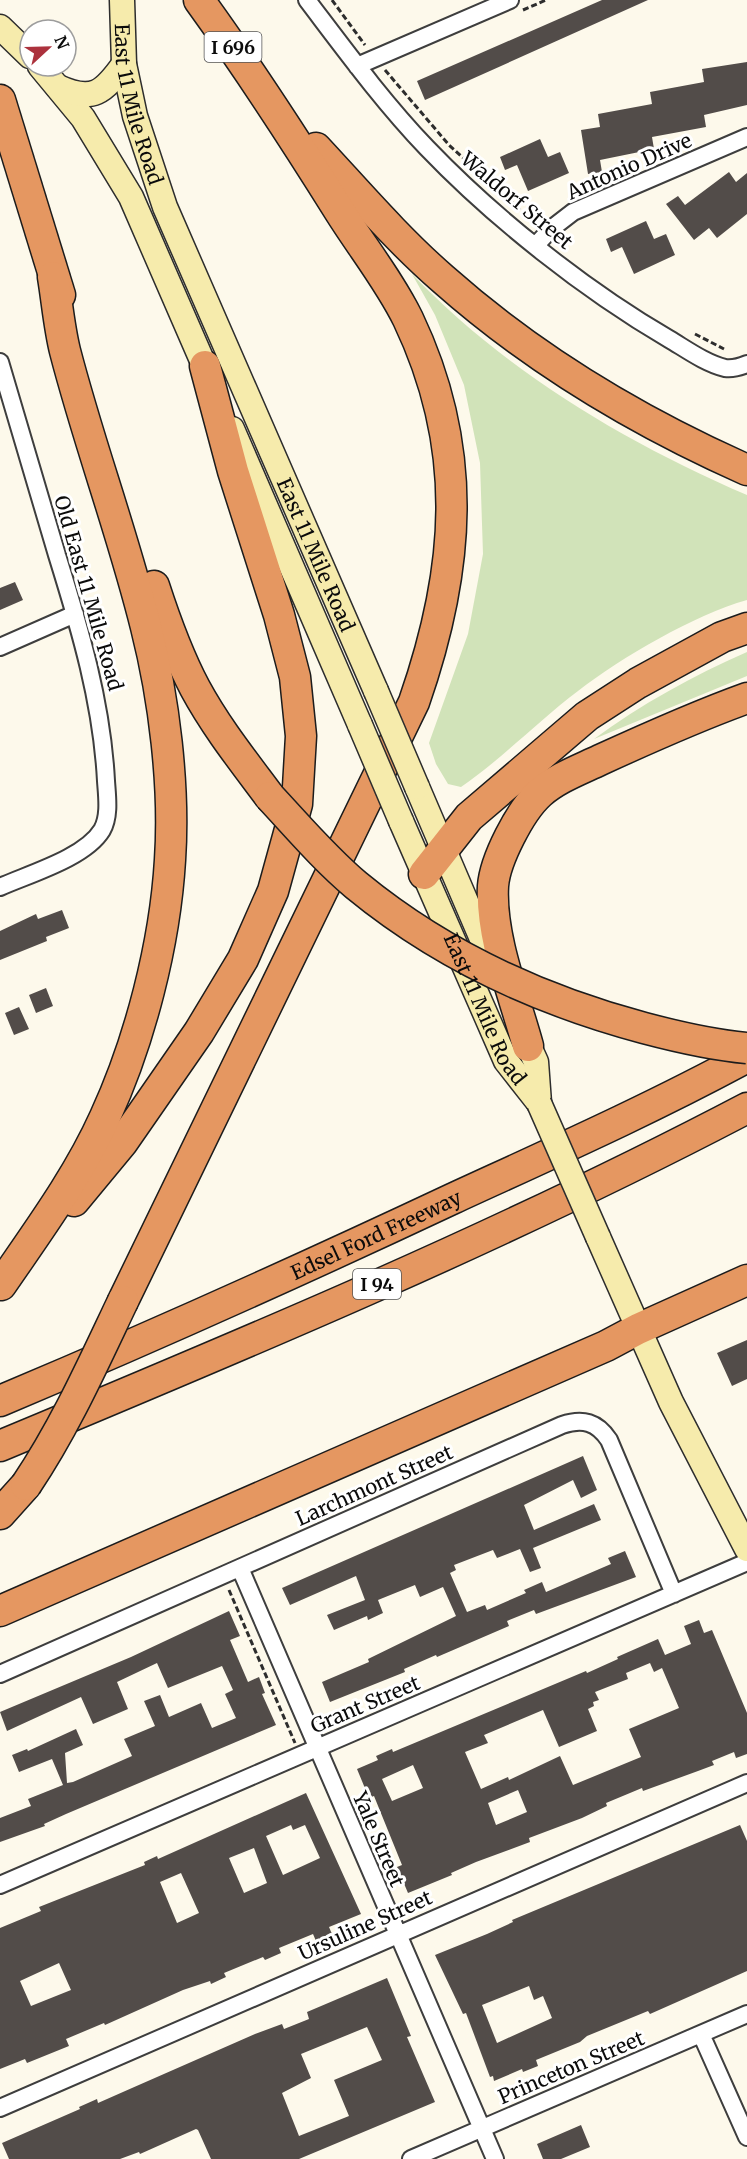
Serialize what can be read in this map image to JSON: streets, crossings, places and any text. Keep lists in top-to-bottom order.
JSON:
{
  "streets": {
    "highway": ["I 696", "Edsel Ford Freeway", "I 94"],
    "main road": ["East 11 Mile Road"],
    "street": [
      "Antonio Drive",
      "Waldorf Street",
      "Old East 11 Mile Road",
      "Larchmont Street",
      "Grant Street",
      "Yale Street",
      "Ursuline Street",
      "Princeton Street"
    ]
  },
  "crossings": [
    ["Antonio Drive", "Waldorf Street"],
    ["Larchmont Street", "Grant Street"],
    ["Larchmont Street", "Yale Street"],
    ["Grant Street", "Yale Street"],
    ["Yale Street", "Ursuline Street"],
    ["Yale Street", "Princeton Street"]
  ],
  "north": "right"
}
